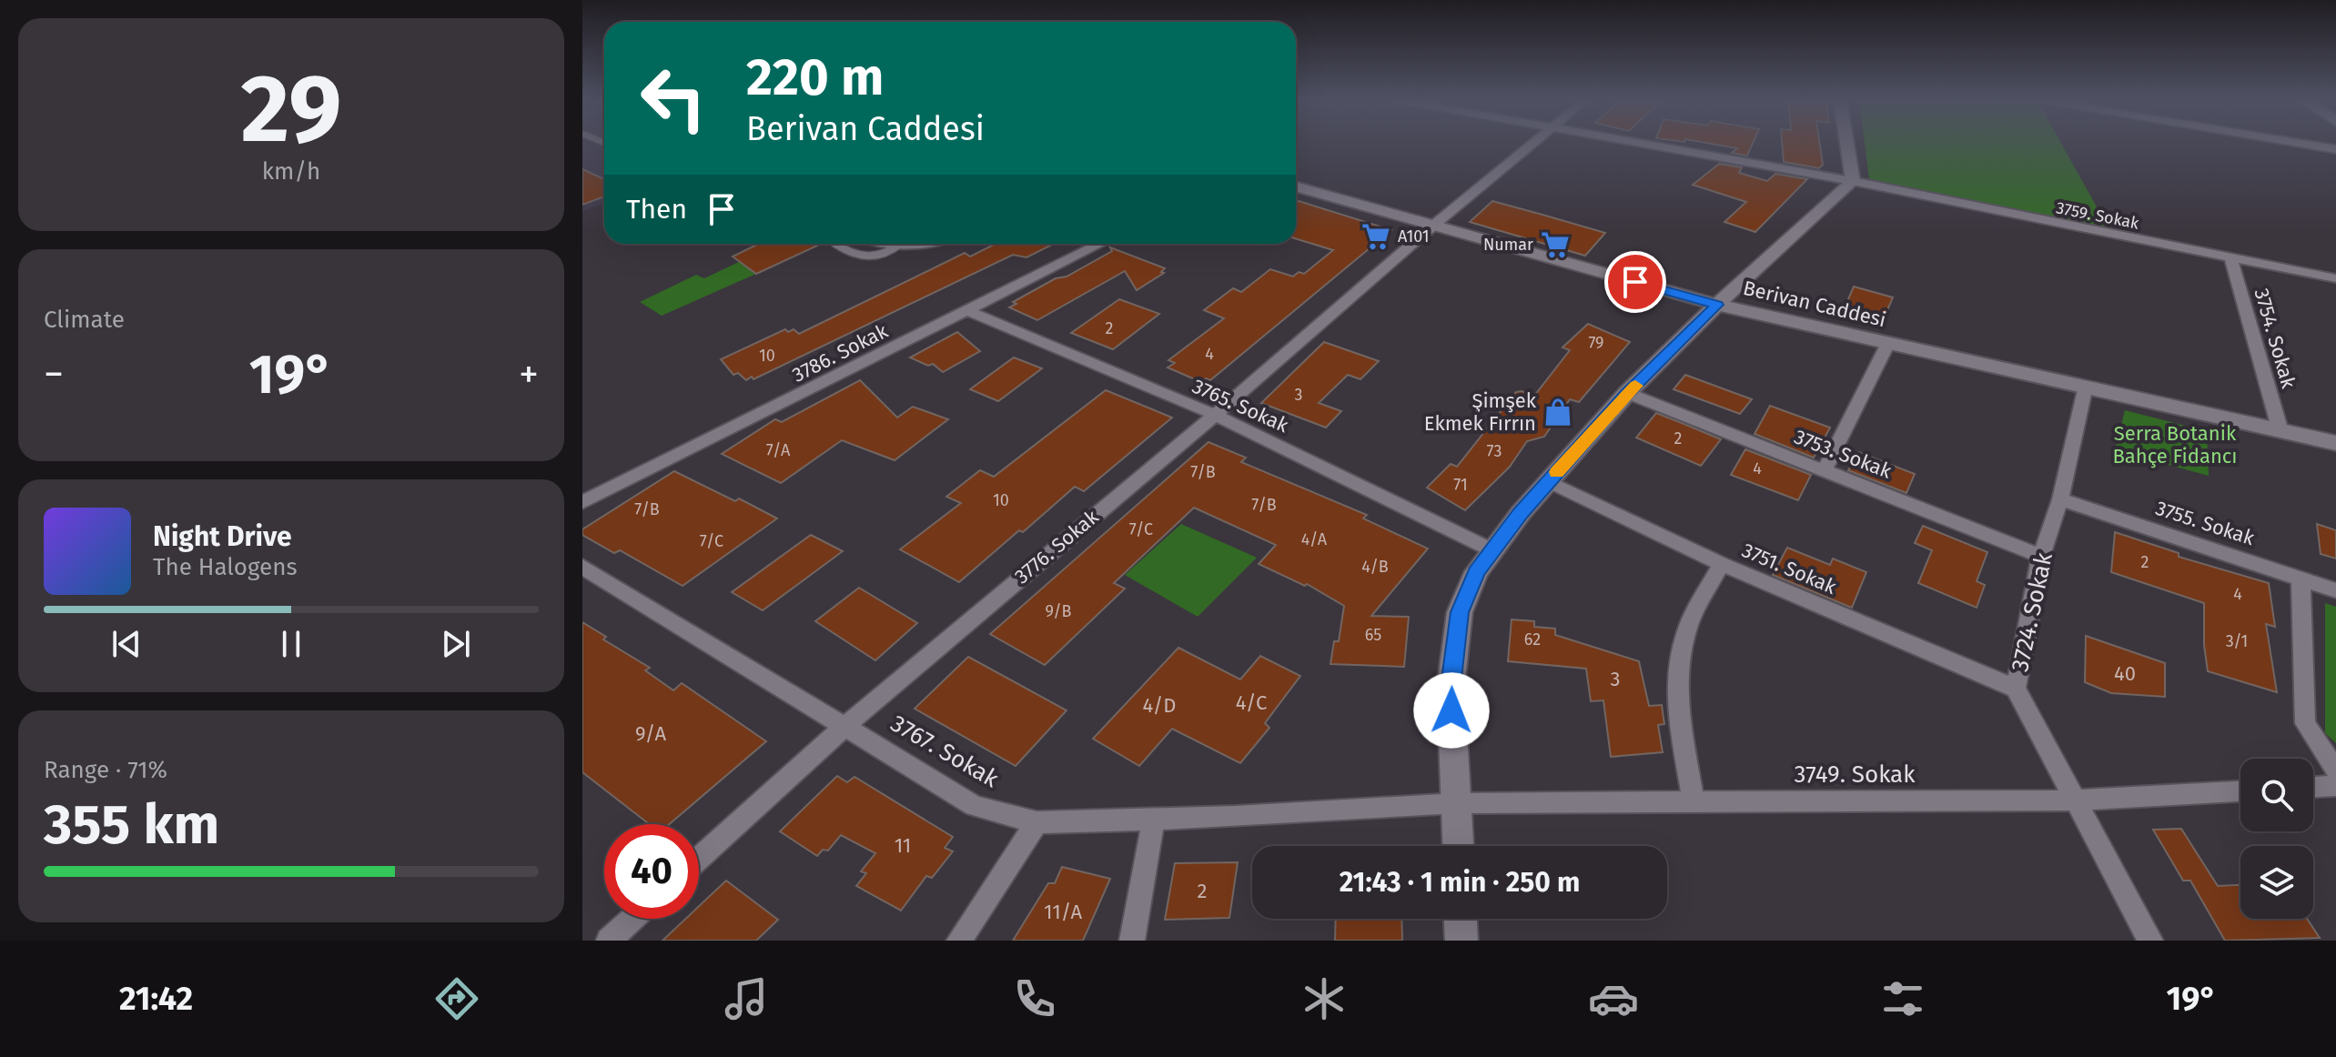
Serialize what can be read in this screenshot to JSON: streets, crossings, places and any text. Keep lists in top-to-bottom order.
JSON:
{
  "streets": {
    "street": [
      "3759. Sokak",
      "Berivan Caddesi",
      "3754. Sokak",
      "3786. Sokak",
      "3765. Sokak",
      "3753. Sokak",
      "3755. Sokak",
      "3776. Sokak",
      "3751. Sokak",
      "3724. Sokak",
      "3767. Sokak",
      "3749. Sokak"
    ]
  },
  "crossings": [
    ["3759. Sokak", "3754. Sokak"],
    ["Berivan Caddesi", "3754. Sokak"],
    ["Berivan Caddesi", "3776. Sokak"],
    ["Berivan Caddesi", "3724. Sokak"],
    ["3786. Sokak", "3765. Sokak"],
    ["3765. Sokak", "3776. Sokak"],
    ["3753. Sokak", "3724. Sokak"],
    ["3755. Sokak", "3724. Sokak"],
    ["3776. Sokak", "3767. Sokak"],
    ["3751. Sokak", "3724. Sokak"],
    ["3724. Sokak", "3749. Sokak"],
    ["3767. Sokak", "3749. Sokak"]
  ],
  "parks": ["Serra Botanik Bahçe Fidancı"],
  "places": {
    "supermarket": ["A101", "Numar"],
    "shop": ["Şimşek Ekmek Fırrın"]
  },
  "house_numbers": [
    "2",
    "79",
    "4",
    "10",
    "3",
    "2",
    "7/A",
    "73",
    "4",
    "7/B",
    "71",
    "10",
    "7/B",
    "7/B",
    "7/C",
    "4/A",
    "7/C",
    "2",
    "4/B",
    "4",
    "9/B",
    "65",
    "62",
    "3/1",
    "40",
    "3",
    "4/C",
    "4/D",
    "9/A",
    "11",
    "2",
    "11/A"
  ],
  "page": {
    "tile": [
      ["29", "km/h"],
      "Climate",
      ["Range · 71%", "355 km"]
    ],
    "turn": ["220 m", "Berivan Caddesi"],
    "then": "Then",
    "heat": ["−", "19°", "+"],
    "song": ["Night Drive", "The Halogens"],
    "limit": "40",
    "trip": "21:43 · 1 min · 250 m",
    "tabs": ["21:42", "19°"]
  }
}
